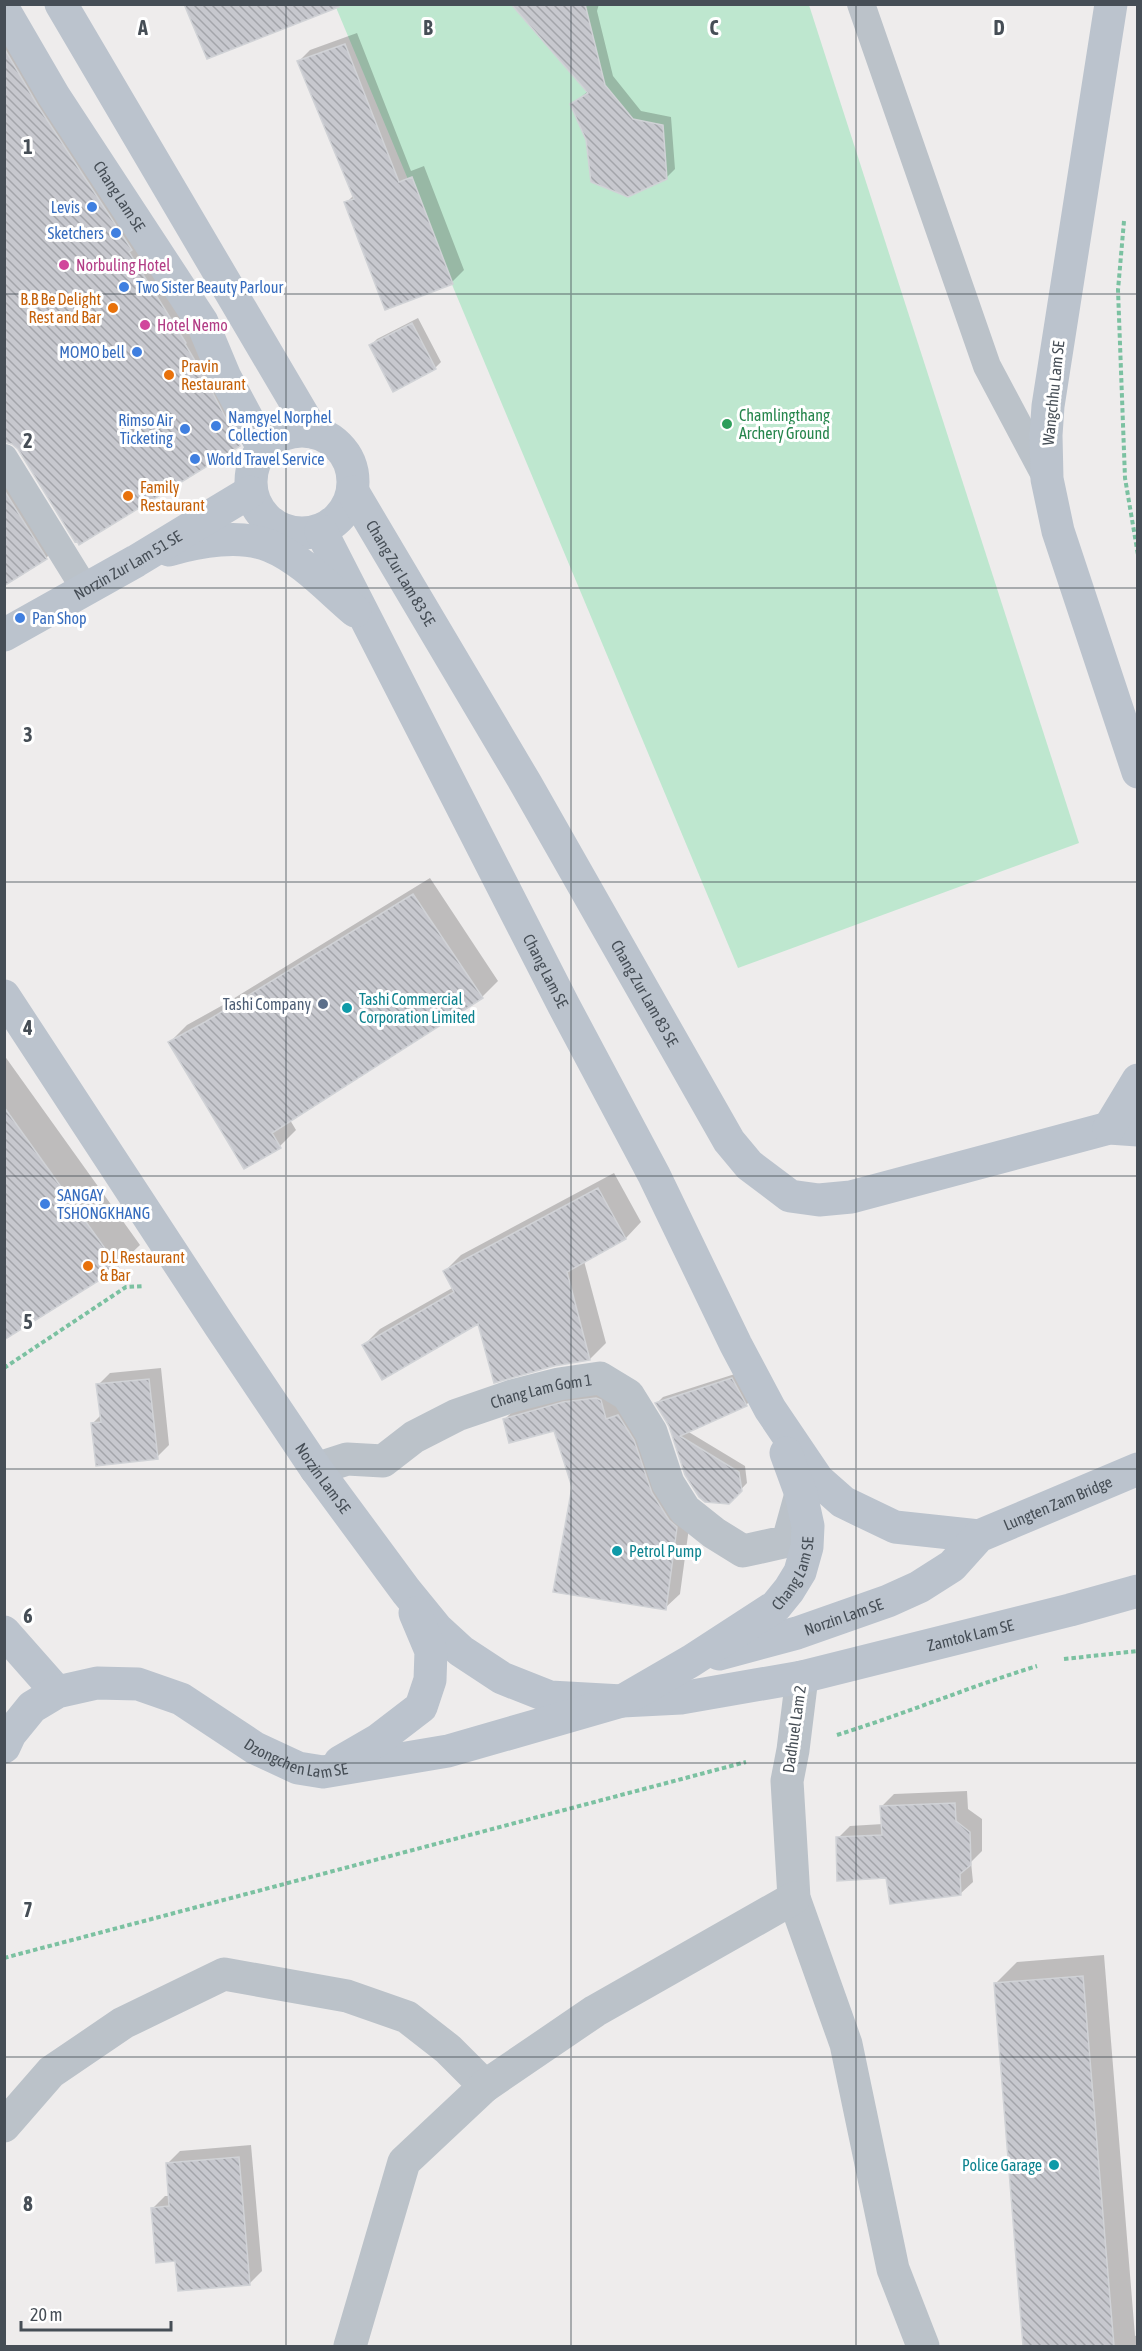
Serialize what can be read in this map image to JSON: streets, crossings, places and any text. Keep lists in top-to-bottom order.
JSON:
{
  "streets": {
    "main road": [
      "Chang Lam SE",
      "Wangchhu Lam SE",
      "Norzin Zur Lam 51 SE",
      "Chang Zur Lam 83 SE",
      "Norzin Lam SE",
      "Lungten Zam Bridge",
      "Zamtok Lam SE",
      "Dzongchen Lam SE"
    ],
    "street": ["Chang Lam Gom 1", "Dadhuel Lam 2"]
  },
  "crossings": [
    ["Chang Lam SE", "Norzin Zur Lam 51 SE"],
    ["Chang Lam SE", "Chang Zur Lam 83 SE"],
    ["Chang Lam SE", "Chang Lam Gom 1"],
    ["Chang Lam SE", "Norzin Lam SE"],
    ["Chang Lam SE", "Lungten Zam Bridge"],
    ["Norzin Zur Lam 51 SE", "Chang Zur Lam 83 SE"],
    ["Chang Lam Gom 1", "Norzin Lam SE"],
    ["Norzin Lam SE", "Lungten Zam Bridge"],
    ["Norzin Lam SE", "Zamtok Lam SE"],
    ["Norzin Lam SE", "Dadhuel Lam 2"],
    ["Norzin Lam SE", "Dzongchen Lam SE"],
    ["Zamtok Lam SE", "Dadhuel Lam 2"]
  ],
  "places": [
    "Levis",
    "Sketchers",
    "Norbuling Hotel",
    "Two Sister Beauty Parlour",
    "B.B Be Delight Rest and Bar",
    "Hotel Nemo",
    "MOMO bell",
    "Pravin Restaurant",
    "Chamlingthang Archery Ground",
    "Namgyel Norphel Collection",
    "Rimso Air Ticketing",
    "World Travel Service",
    "Family Restaurant",
    "Pan Shop",
    "Tashi Company",
    "Tashi Commercial Corporation Limited",
    "SANGAY TSHONGKHANG",
    "D.L Restaurant & Bar",
    "Petrol Pump",
    "Police Garage"
  ],
  "scale_bar": "20 m",
  "grid": {
    "columns": [
      "A",
      "B",
      "C",
      "D"
    ],
    "rows": [
      "1",
      "2",
      "3",
      "4",
      "5",
      "6",
      "7",
      "8"
    ]
  }
}
